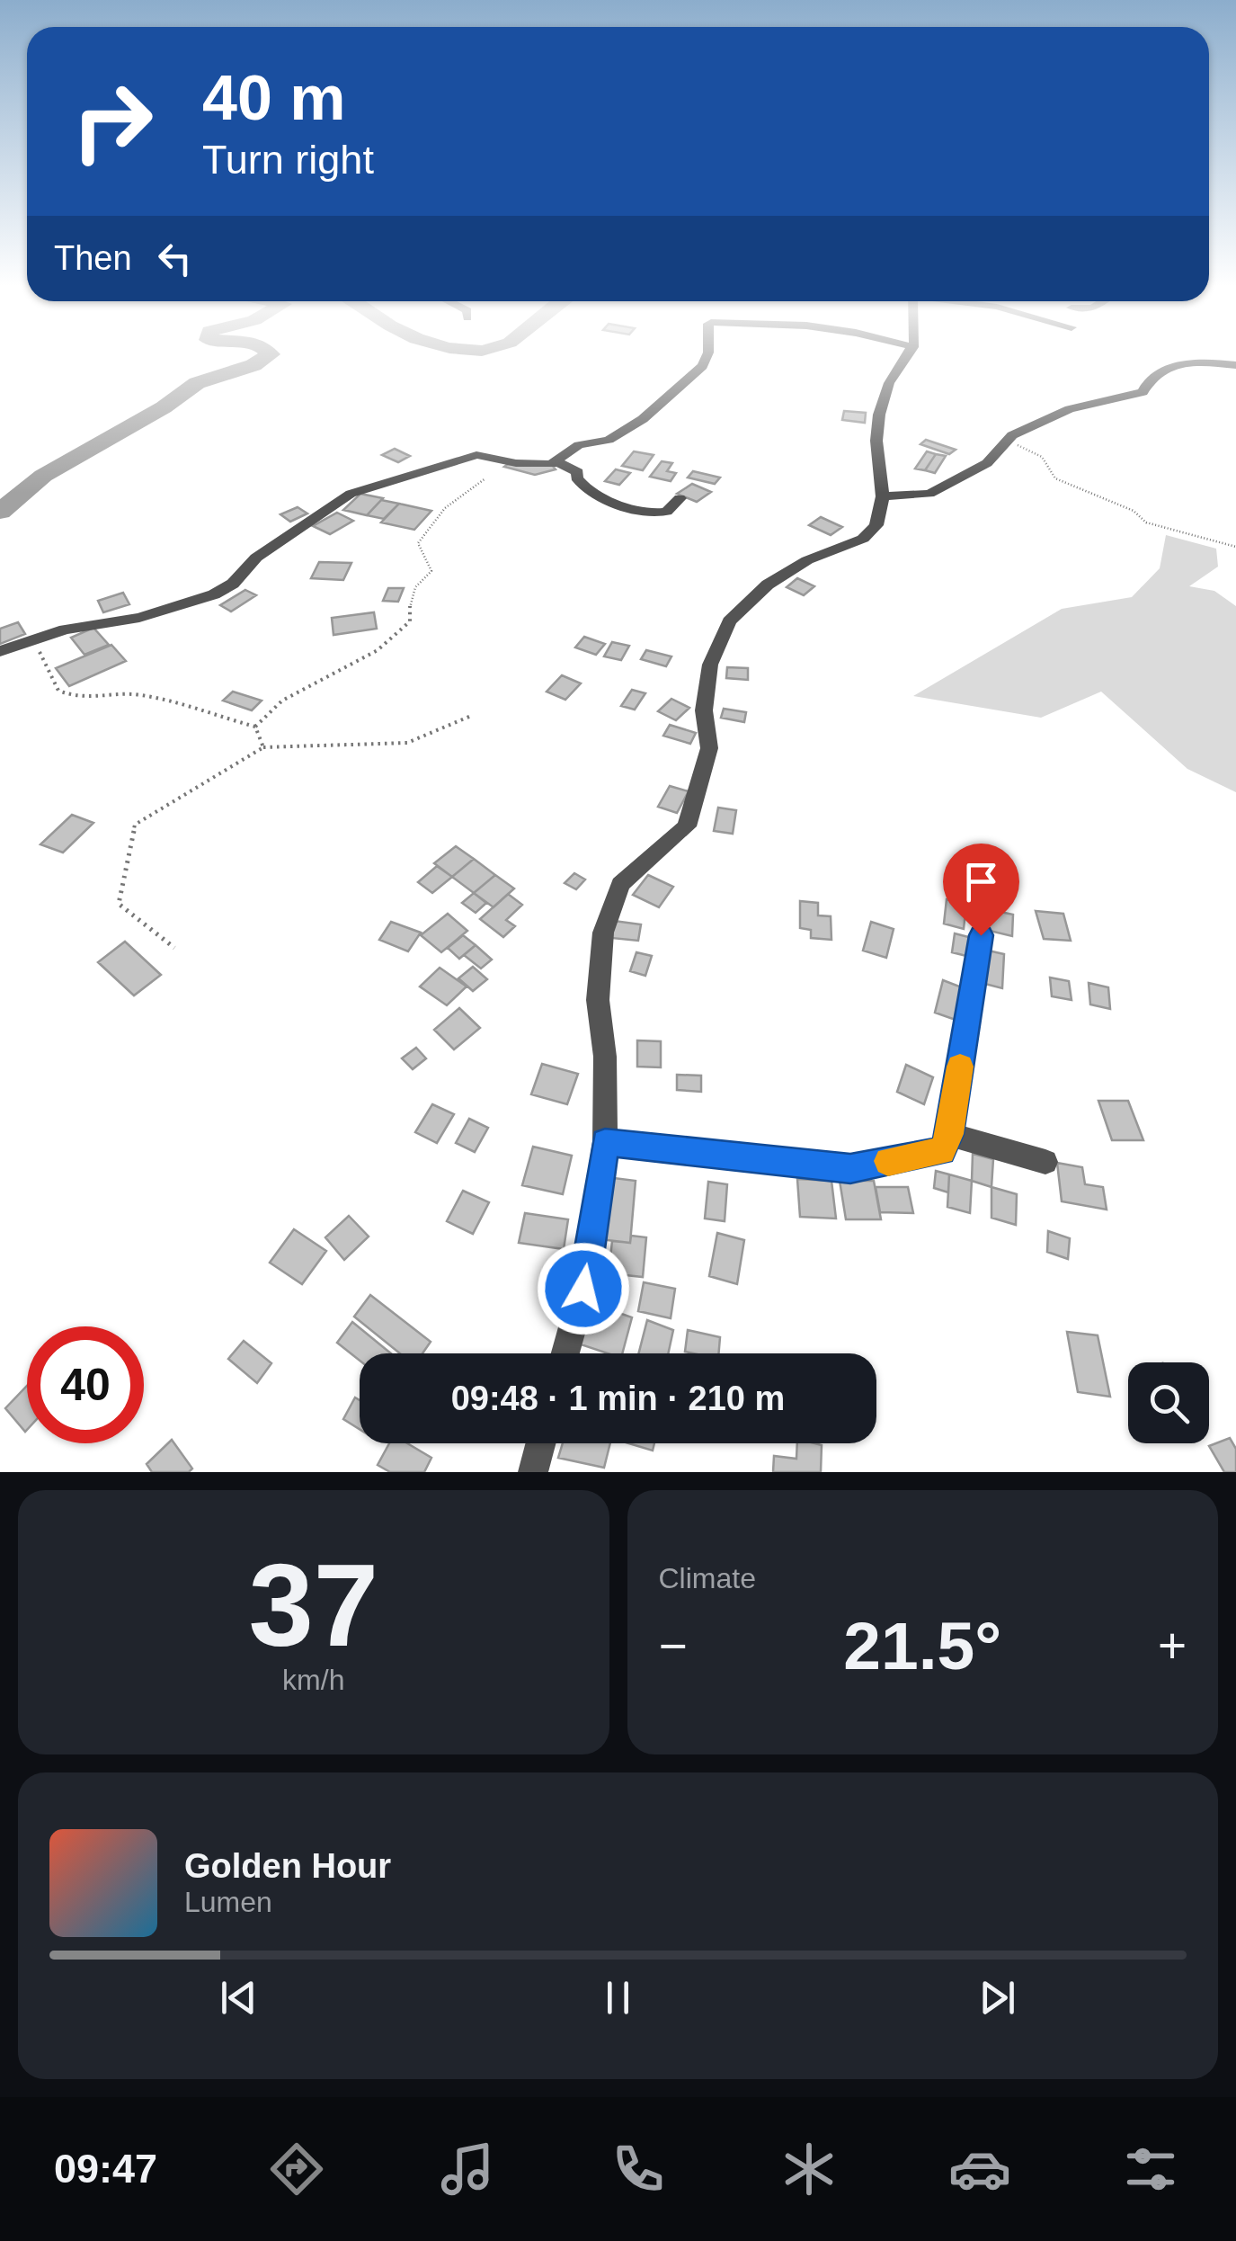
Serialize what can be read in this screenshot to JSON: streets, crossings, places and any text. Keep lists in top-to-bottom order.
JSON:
{
  "page": {
    "turn": ["40 m", "Turn right"],
    "then": "Then",
    "limit": "40",
    "trip": "09:48 · 1 min · 210 m",
    "tile": [
      ["37", "km/h"],
      "Climate"
    ],
    "heat": ["−", "21.5°", "+"],
    "song": ["Golden Hour", "Lumen"],
    "tabs": "09:47"
  }
}
